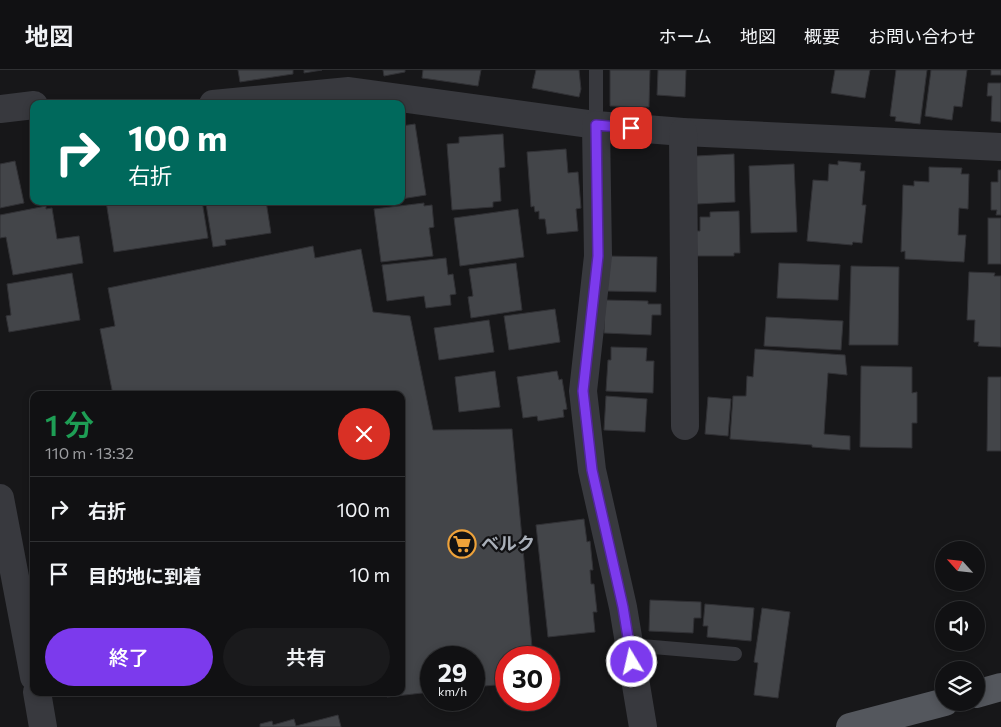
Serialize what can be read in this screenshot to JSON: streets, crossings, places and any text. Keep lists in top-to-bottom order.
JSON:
{
  "places": {
    "supermarket": ["ベルク"]
  },
  "north": "top left",
  "page": {
    "header": "地図",
    "nav": [
      "ホーム",
      "地図",
      "概要",
      "お問い合わせ"
    ],
    "turn": ["100 m", "右折"],
    "heading": ["1 分", "110 m · 13:32"],
    "list": [
      {
        "name": "右折",
        "value": "100 m"
      },
      {
        "name": "目的地に到着",
        "value": "10 m"
      }
    ],
    "buttons": ["終了", "共有"],
    "speed": "29 km/h",
    "limit": "30"
  }
}
